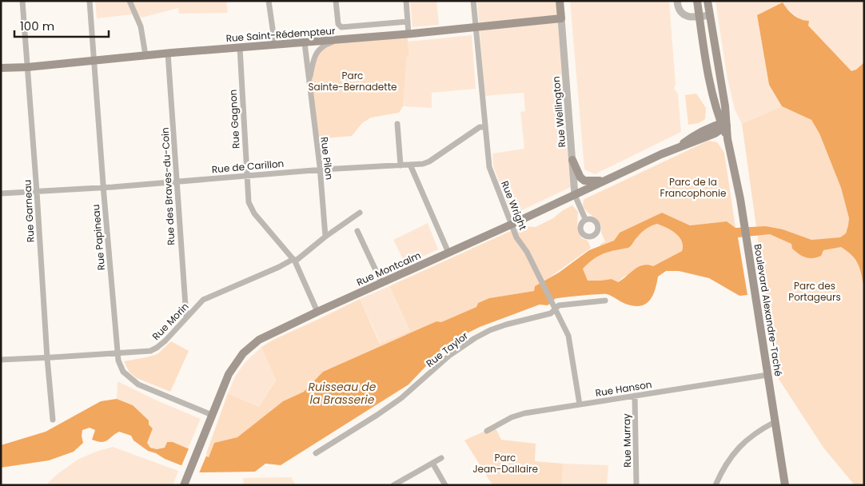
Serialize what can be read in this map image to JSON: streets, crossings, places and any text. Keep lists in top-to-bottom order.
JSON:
{
  "streets": {
    "main road": [
      "Rue Saint-Rédempteur",
      "Rue Wellington",
      "Rue Montcalm",
      "Boulevard Alexandre-Taché"
    ],
    "street": [
      "Rue Gagnon",
      "Rue Pilon",
      "Rue de Carillon",
      "Rue des Braves-du-Coin",
      "Rue Wright",
      "Rue Garneau",
      "Rue Papineau",
      "Rue Morin",
      "Rue Taylor",
      "Rue Hanson",
      "Rue Murray"
    ]
  },
  "crossings": [
    ["Rue Saint-Rédempteur", "Rue Wellington"],
    ["Rue Saint-Rédempteur", "Rue Gagnon"],
    ["Rue Saint-Rédempteur", "Rue Pilon"],
    ["Rue Saint-Rédempteur", "Rue des Braves-du-Coin"],
    ["Rue Saint-Rédempteur", "Rue Wright"],
    ["Rue Saint-Rédempteur", "Rue Garneau"],
    ["Rue Saint-Rédempteur", "Rue Papineau"],
    ["Rue Wellington", "Rue Montcalm"],
    ["Rue Gagnon", "Rue de Carillon"],
    ["Rue Gagnon", "Rue Montcalm"],
    ["Rue Gagnon", "Rue Morin"],
    ["Rue Pilon", "Rue de Carillon"],
    ["Rue Pilon", "Rue Morin"],
    ["Rue de Carillon", "Rue des Braves-du-Coin"],
    ["Rue de Carillon", "Rue Wright"],
    ["Rue de Carillon", "Rue Garneau"],
    ["Rue de Carillon", "Rue Papineau"],
    ["Rue des Braves-du-Coin", "Rue Morin"],
    ["Rue Wright", "Rue Montcalm"],
    ["Rue Wright", "Rue Taylor"],
    ["Rue Wright", "Rue Hanson"],
    ["Rue Garneau", "Rue Morin"],
    ["Rue Papineau", "Rue Montcalm"],
    ["Rue Papineau", "Rue Morin"],
    ["Rue Montcalm", "Boulevard Alexandre-Taché"],
    ["Boulevard Alexandre-Taché", "Rue Hanson"],
    ["Rue Hanson", "Rue Murray"]
  ],
  "water": ["Ruisseau de la Brasserie"],
  "parks": [
    "Parc Sainte-Bernadette",
    "Parc de la Francophonie",
    "Parc des Portageurs",
    "Parc Jean-Dallaire"
  ],
  "scale_bar": "100 m"
}
